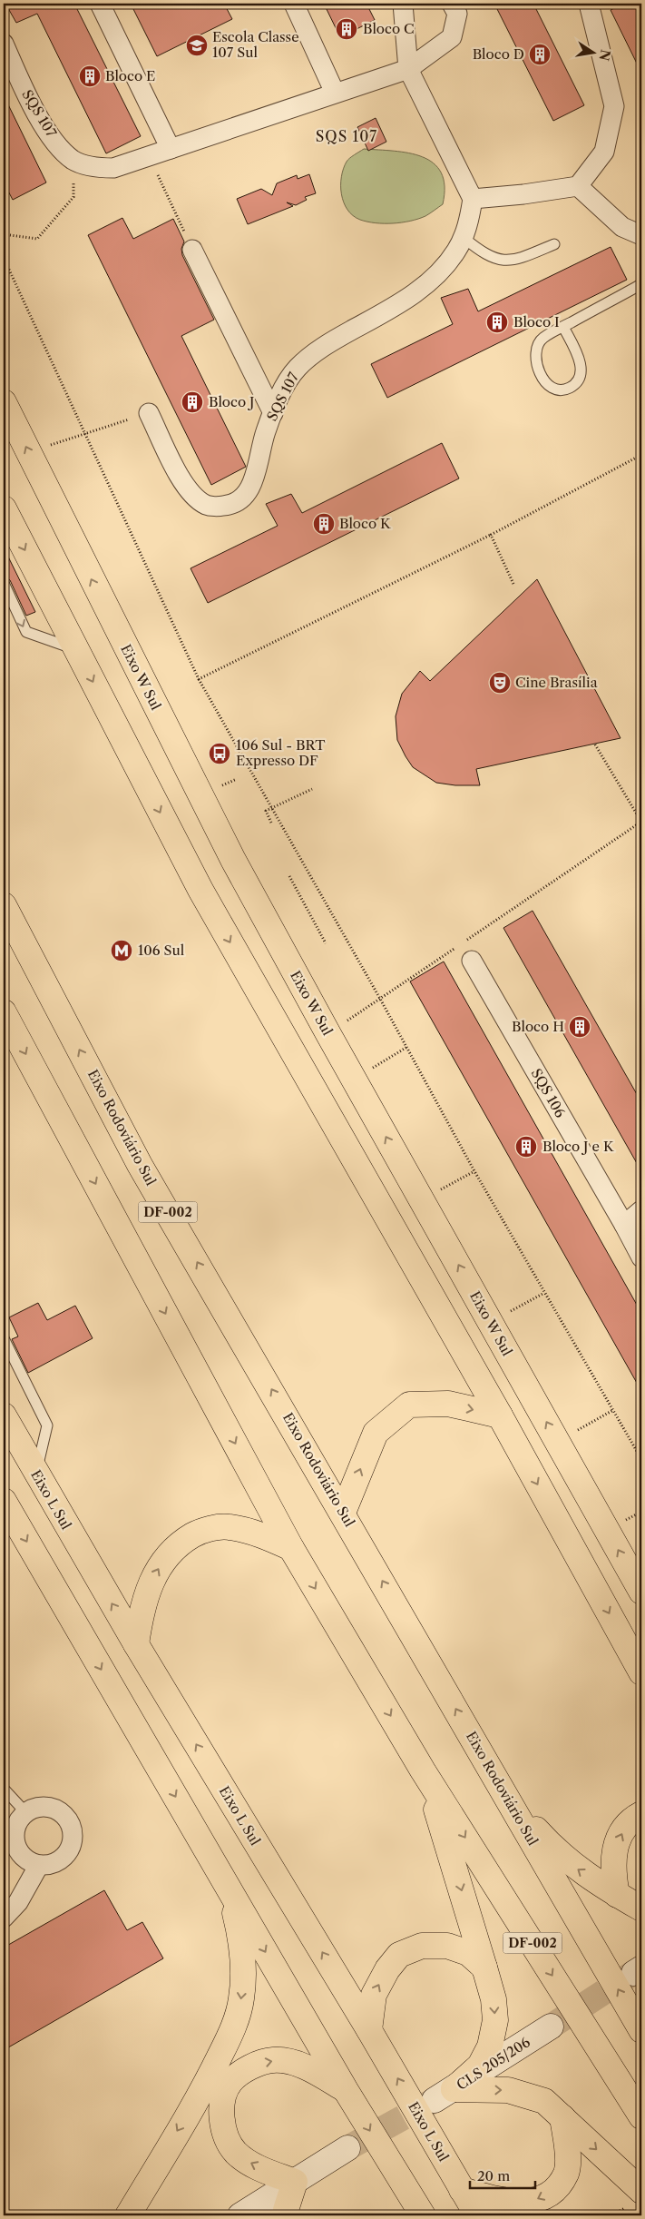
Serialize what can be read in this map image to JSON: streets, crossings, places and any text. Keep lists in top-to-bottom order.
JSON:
{
  "streets": {
    "main road": [
      "Eixo W Sul",
      "Eixo Rodoviário Sul",
      "DF-002",
      "Eixo L Sul"
    ],
    "street": ["SQS 107", "SQS 106", "CLS 205/206"]
  },
  "districts": ["SQS 107"],
  "places": {
    "building": [
      "Bloco C",
      "Bloco D",
      "Bloco E",
      "Bloco I",
      "Bloco J",
      "Bloco K",
      "Bloco H",
      "Bloco J e K"
    ],
    "school or university": ["Escola Classe 107 Sul"],
    "theatre": ["Cine Brasília"],
    "bus stop": ["106 Sul - BRT Expresso DF"],
    "metro station": ["106 Sul"]
  },
  "scale_bar": "20 m",
  "north": "right"
}
